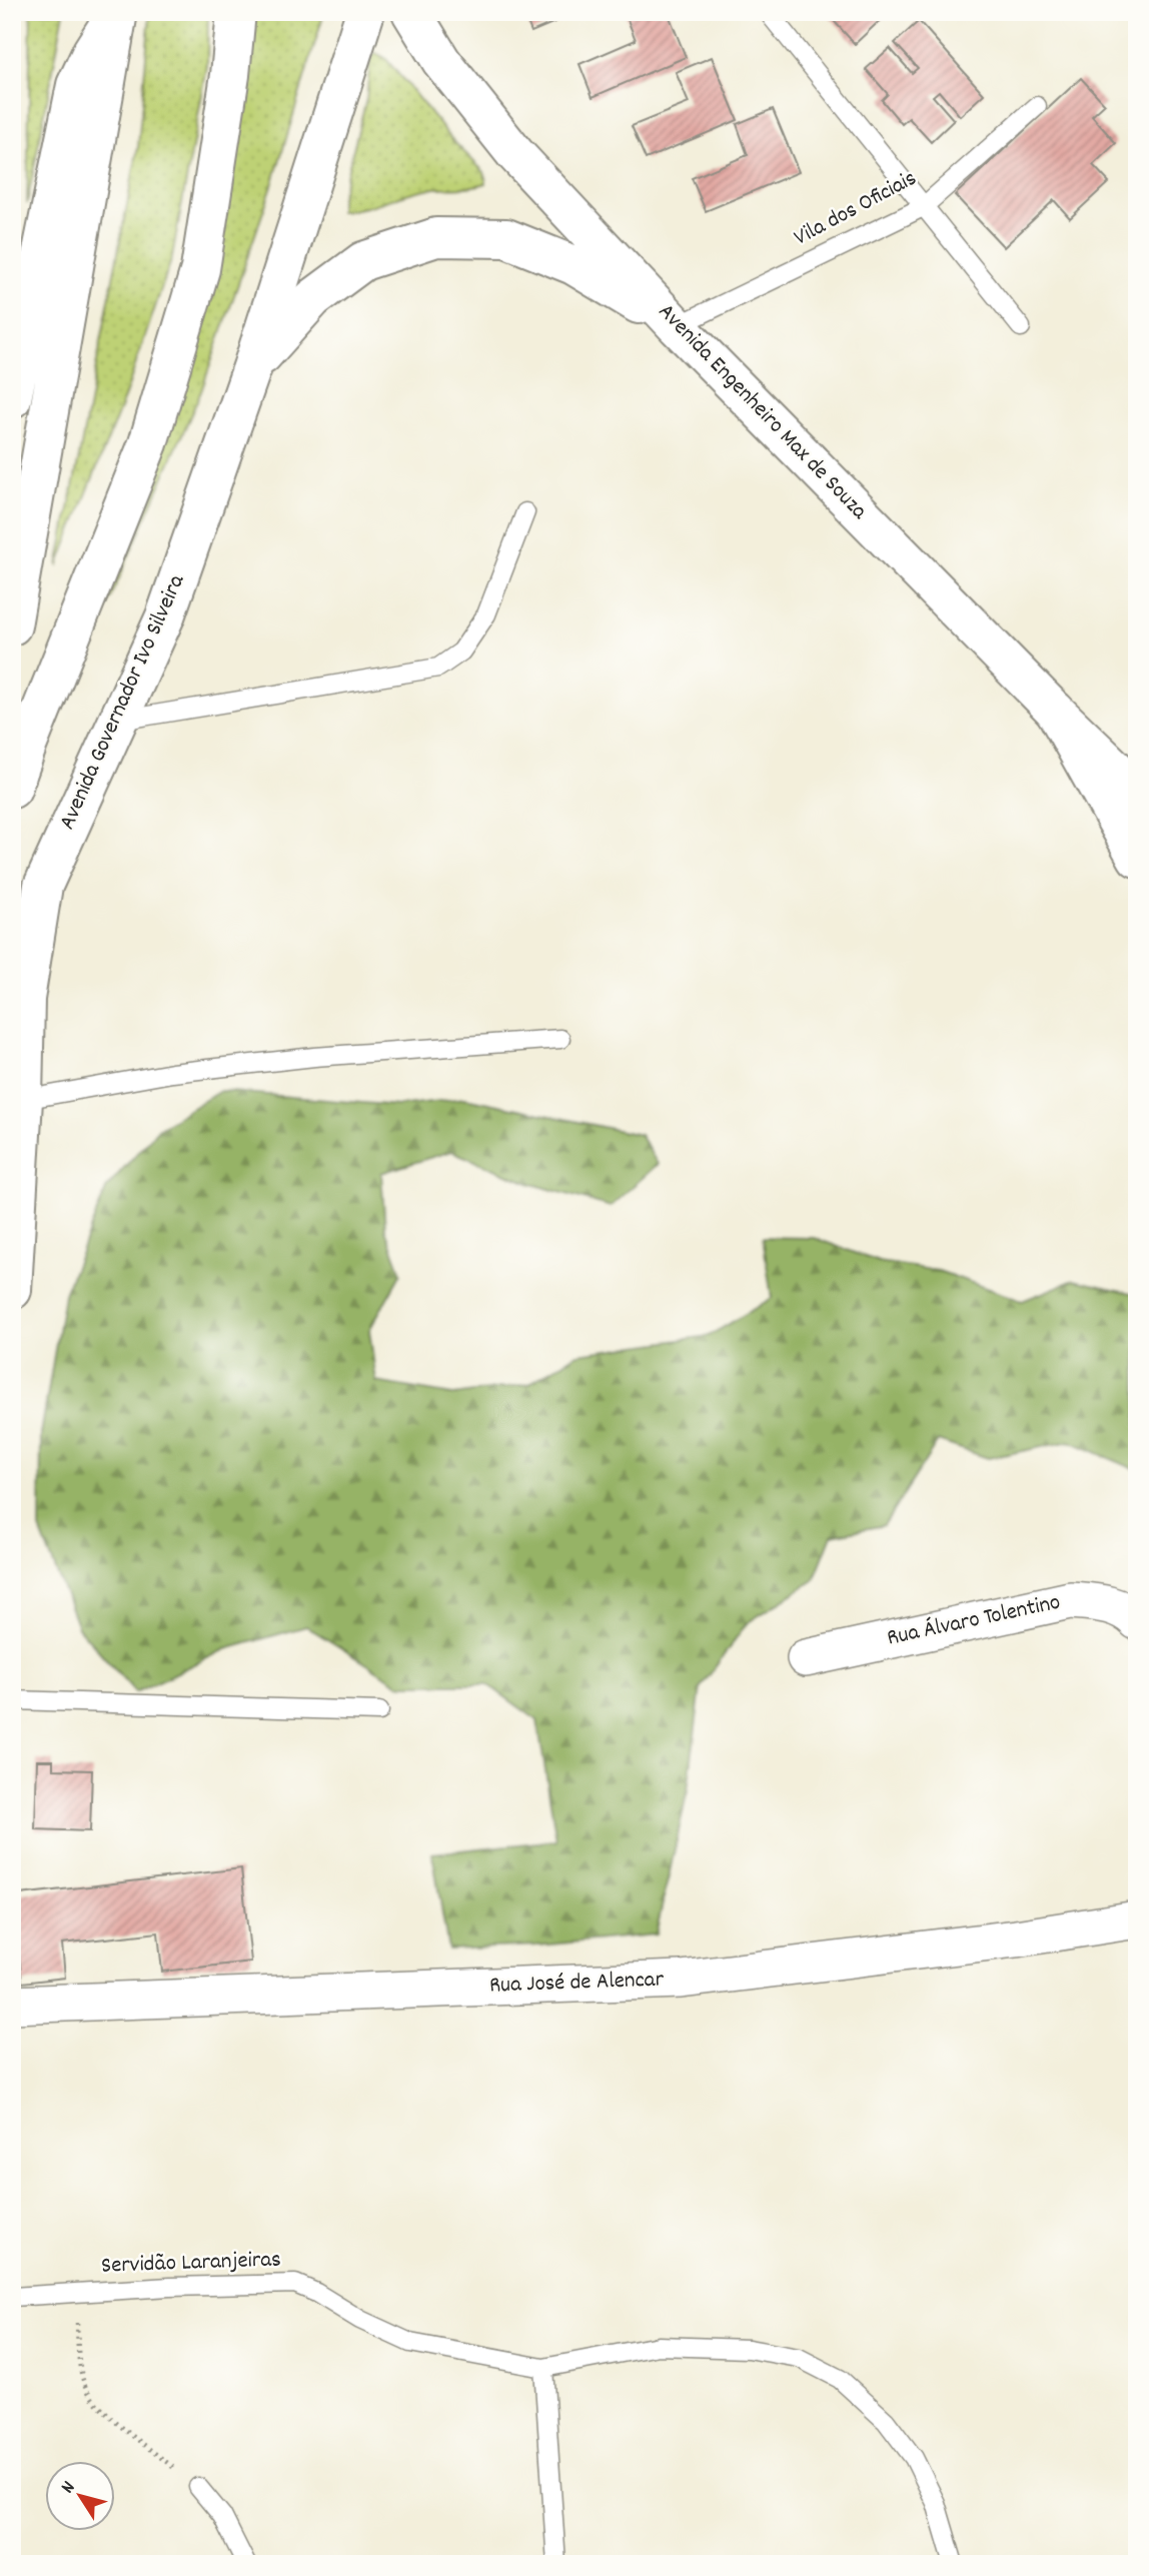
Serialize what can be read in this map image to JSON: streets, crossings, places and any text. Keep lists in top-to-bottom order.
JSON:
{
  "streets": {
    "main road": ["Avenida Engenheiro Max de Souza", "Avenida Governador Ivo Silveira"],
    "street": ["Rua Álvaro Tolentino", "Rua José de Alencar"],
    "lane": ["Vila dos Oficiais", "Servidão Laranjeiras"]
  },
  "crossings": [
    ["Vila dos Oficiais", "Avenida Engenheiro Max de Souza"]
  ],
  "north": "top left"
}
